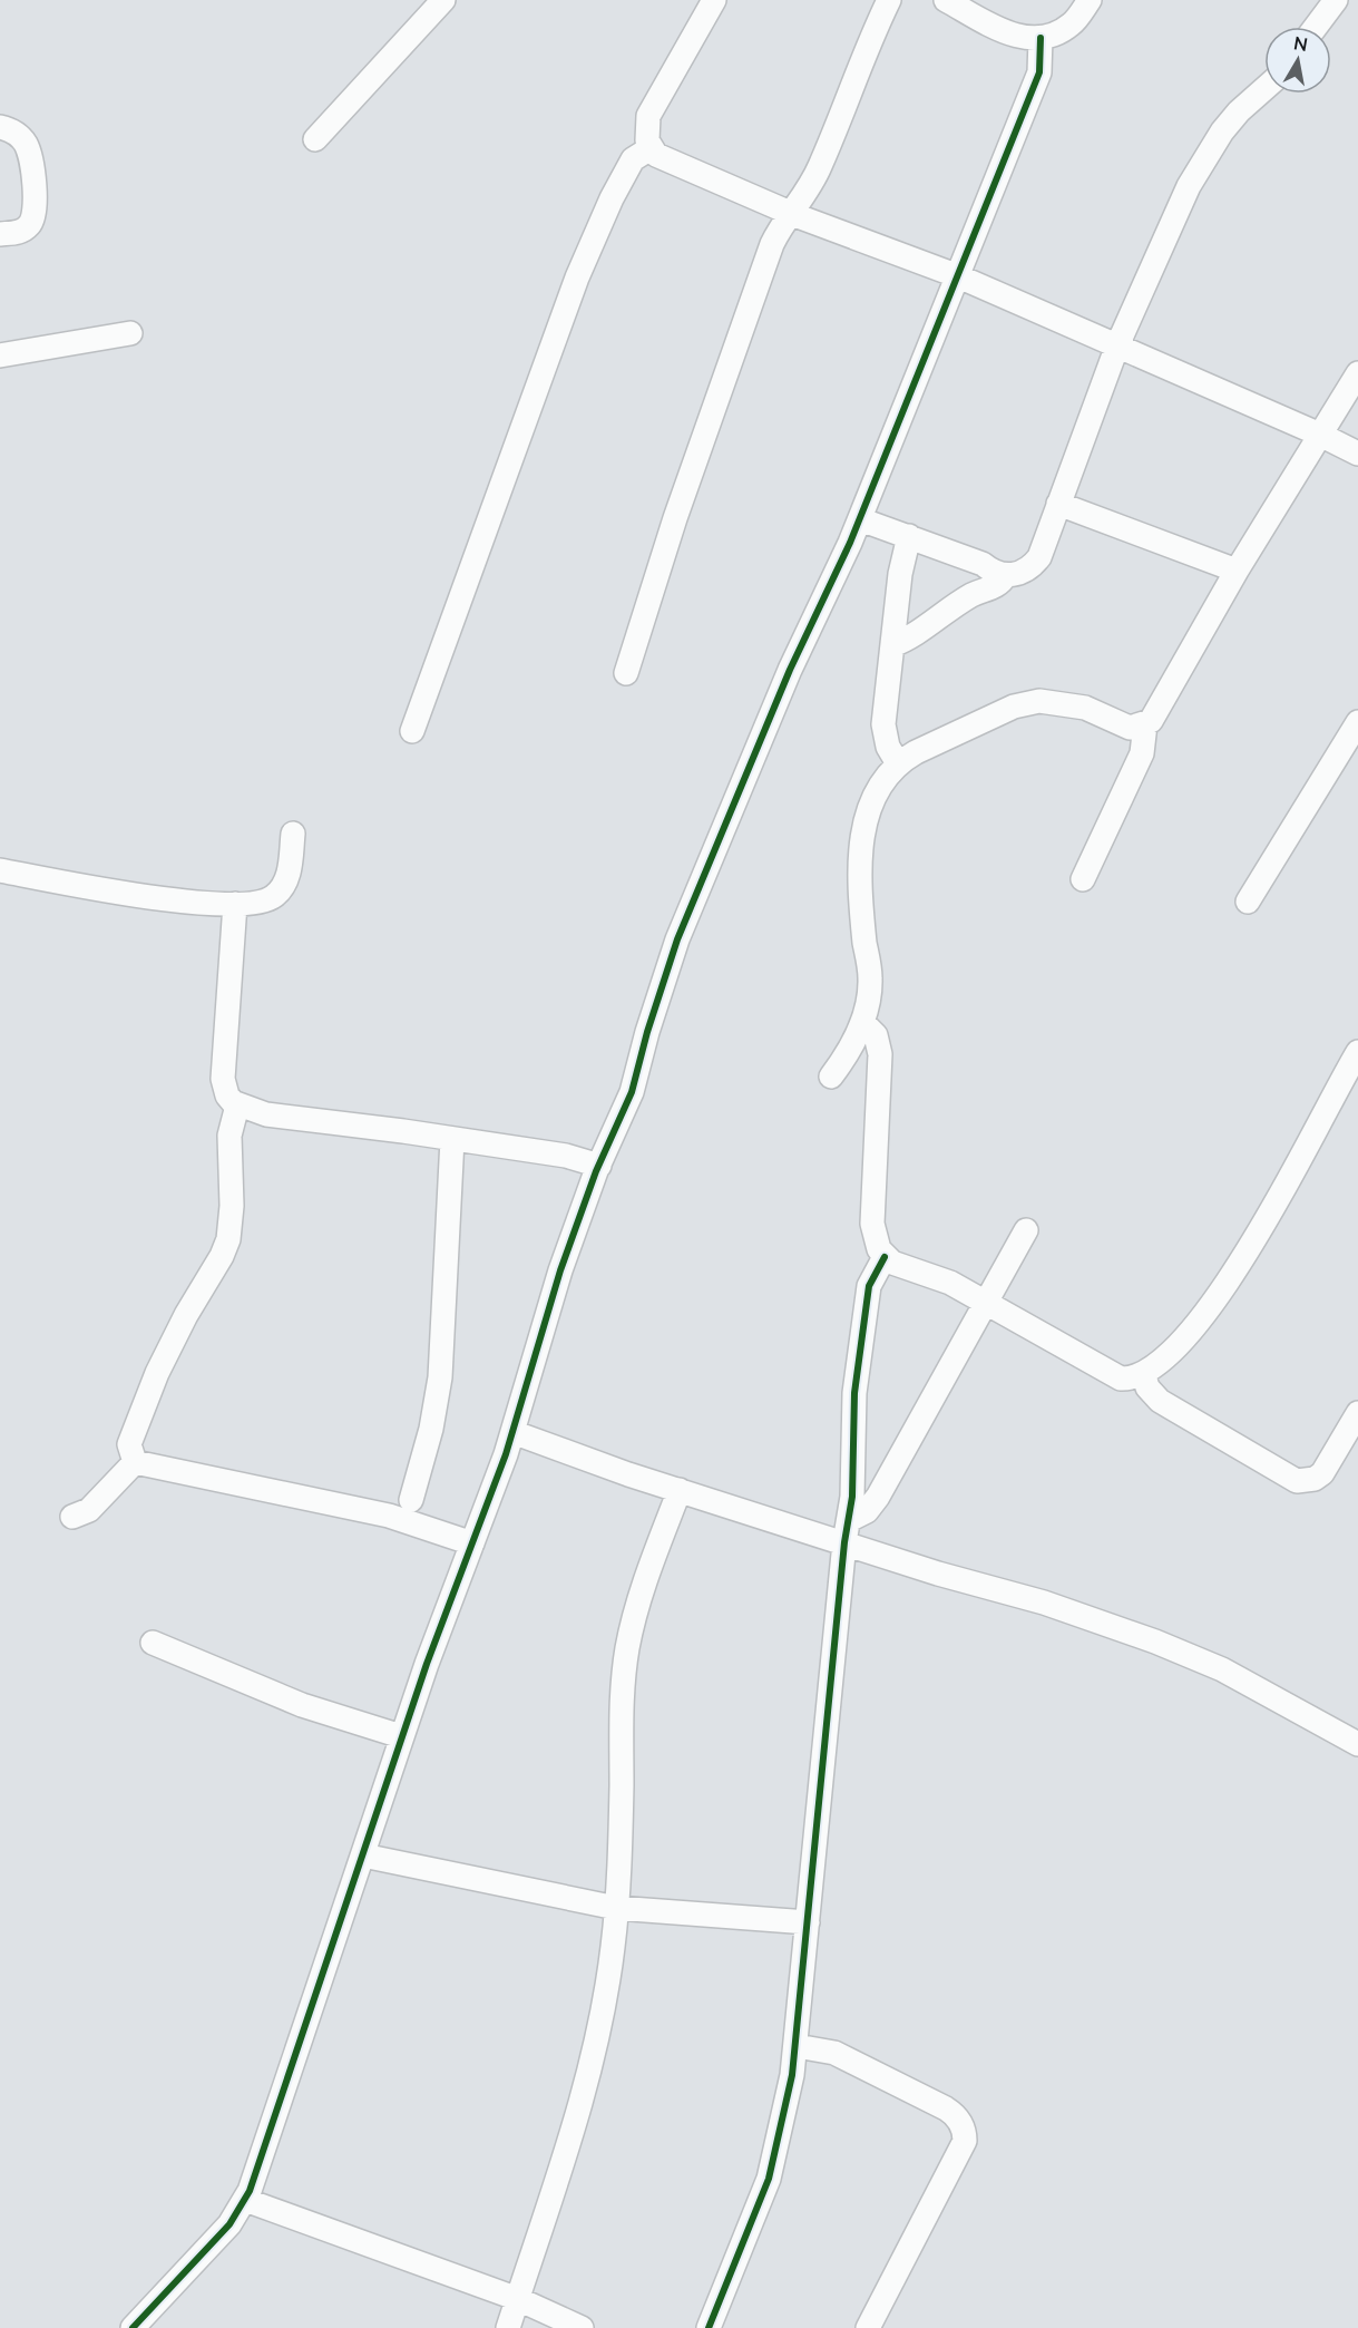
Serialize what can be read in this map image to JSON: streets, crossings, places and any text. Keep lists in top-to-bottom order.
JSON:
{
  "north": "top"
}
